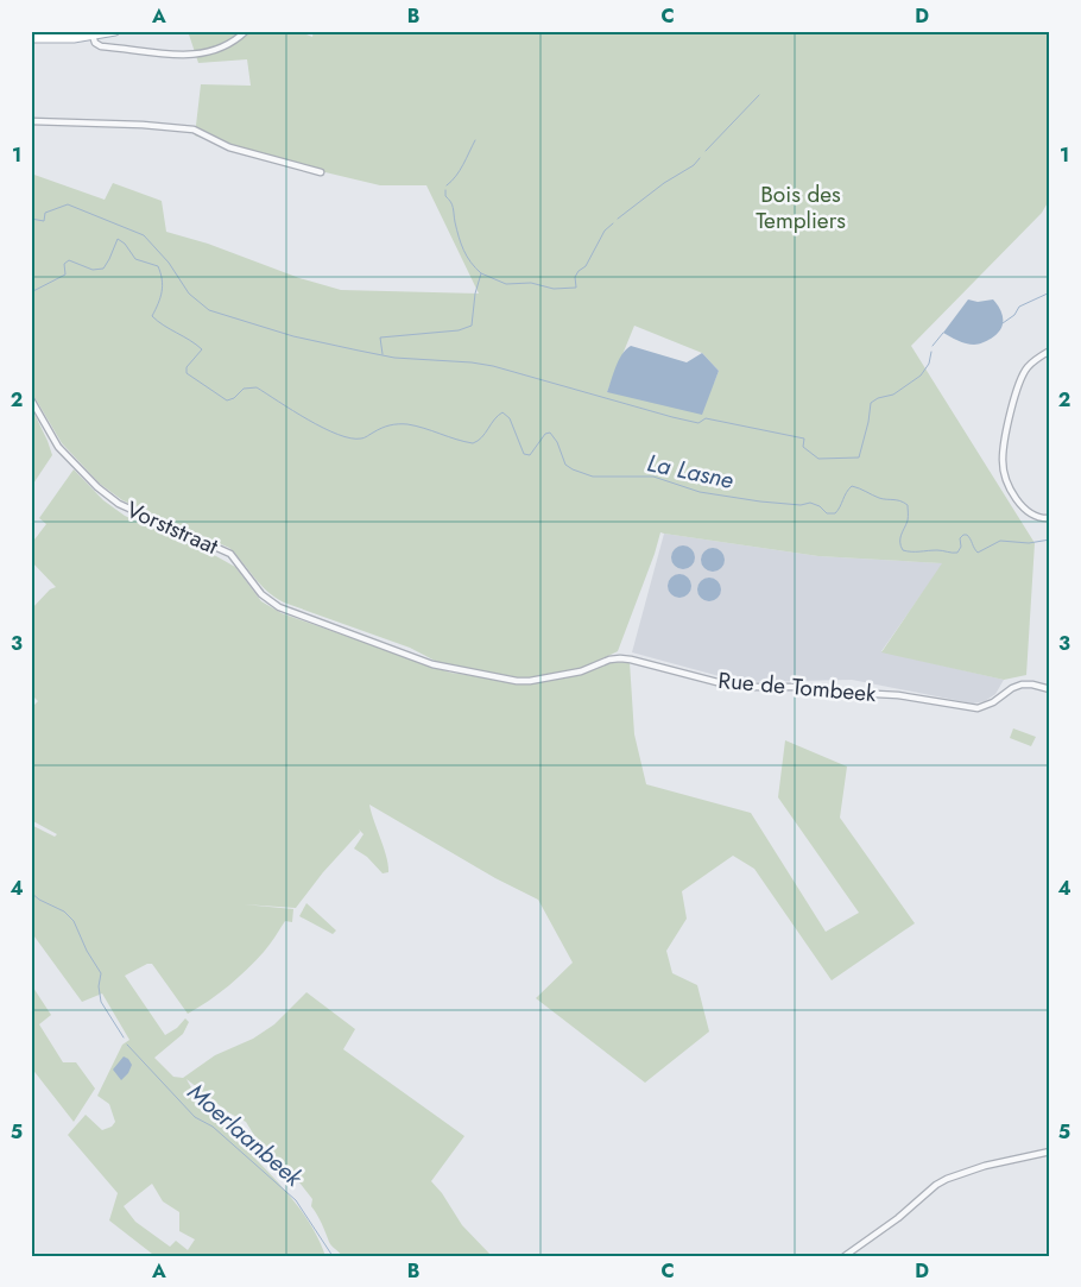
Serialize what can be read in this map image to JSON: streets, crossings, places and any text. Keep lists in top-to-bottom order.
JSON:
{
  "streets": {
    "street": ["Vorststraat", "Rue de Tombeek"]
  },
  "crossings": [
    ["Vorststraat", "Rue de Tombeek"]
  ],
  "water": ["La Lasne", "Moerlaanbeek"],
  "parks": ["Bois des Templiers"],
  "grid": {
    "columns": [
      "A",
      "B",
      "C",
      "D"
    ],
    "rows": [
      "1",
      "2",
      "3",
      "4",
      "5"
    ]
  }
}
